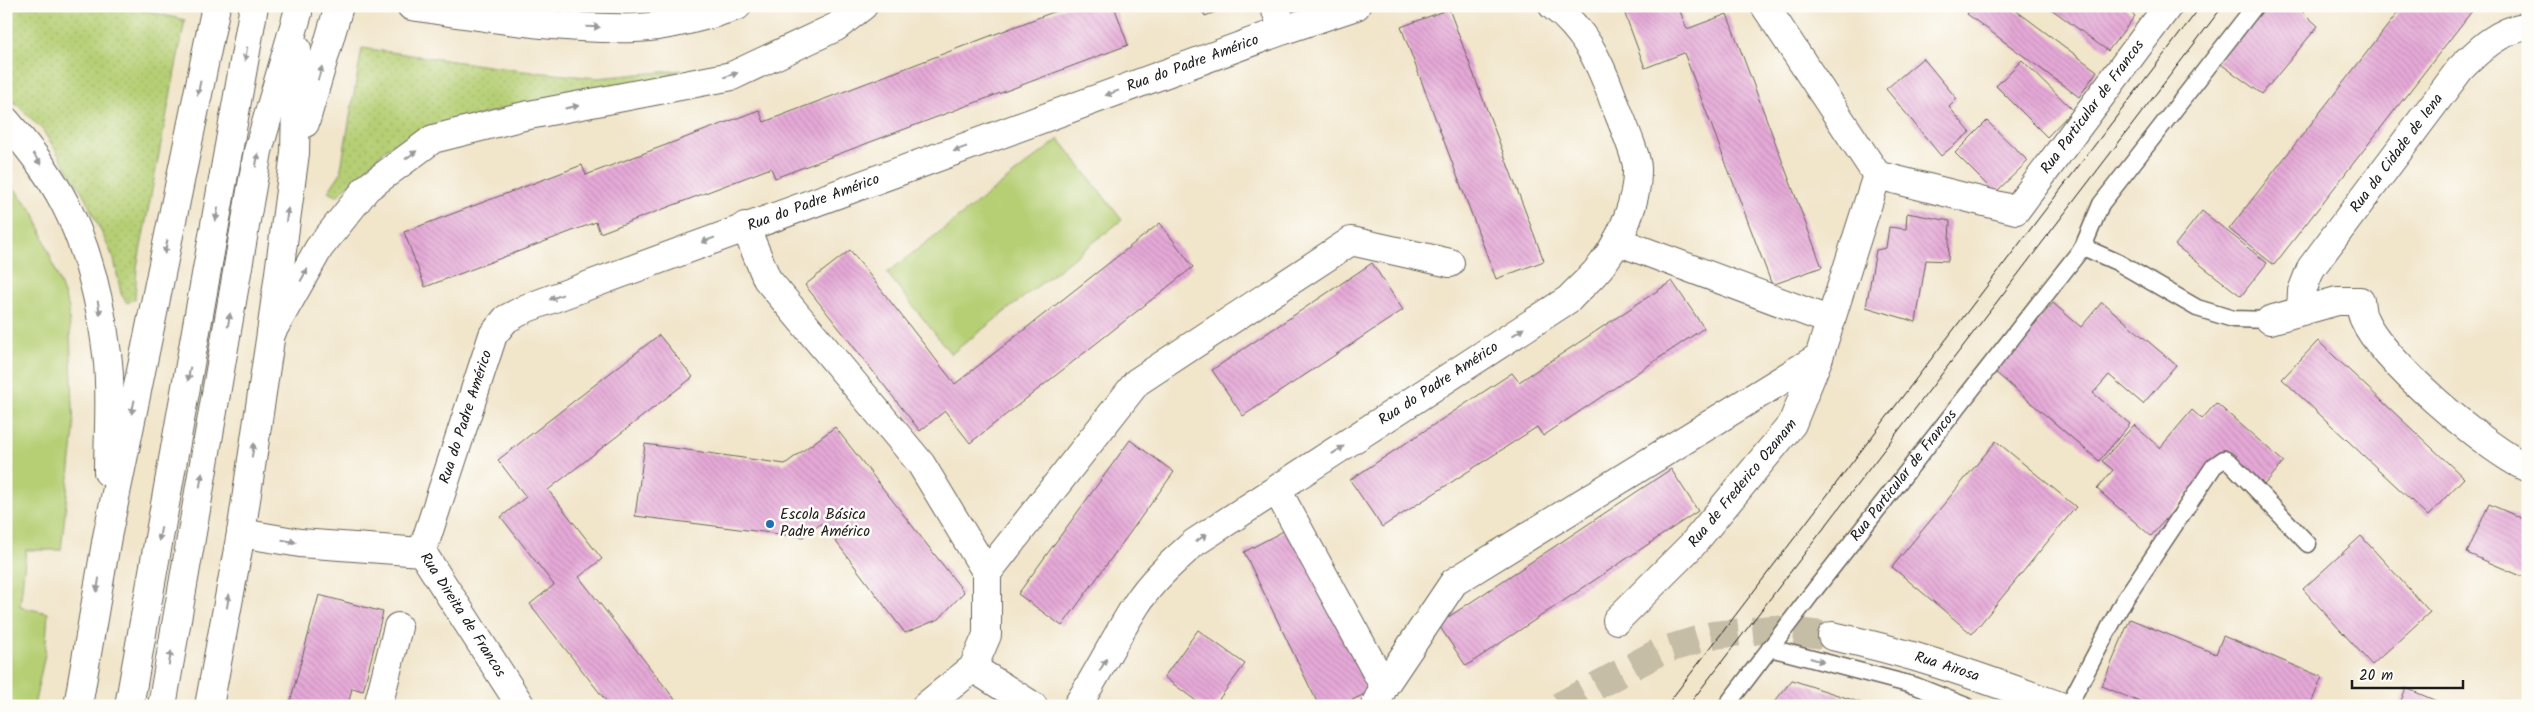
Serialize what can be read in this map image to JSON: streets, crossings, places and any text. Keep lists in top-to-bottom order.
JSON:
{
  "streets": {
    "main road": [
      "Rua do Padre Américo",
      "Rua Particular de Francos",
      "Rua da Cidade de Iena",
      "Rua de Frederico Ozanam",
      "Rua Direita de Francos",
      "Rua Airosa"
    ]
  },
  "crossings": [
    ["Rua do Padre Américo", "Rua Direita de Francos"],
    ["Rua Particular de Francos", "Rua de Frederico Ozanam"]
  ],
  "one_way": ["Rua Direita de Francos"],
  "places": ["Escola Básica Padre Américo"],
  "scale_bar": "20 m"
}
